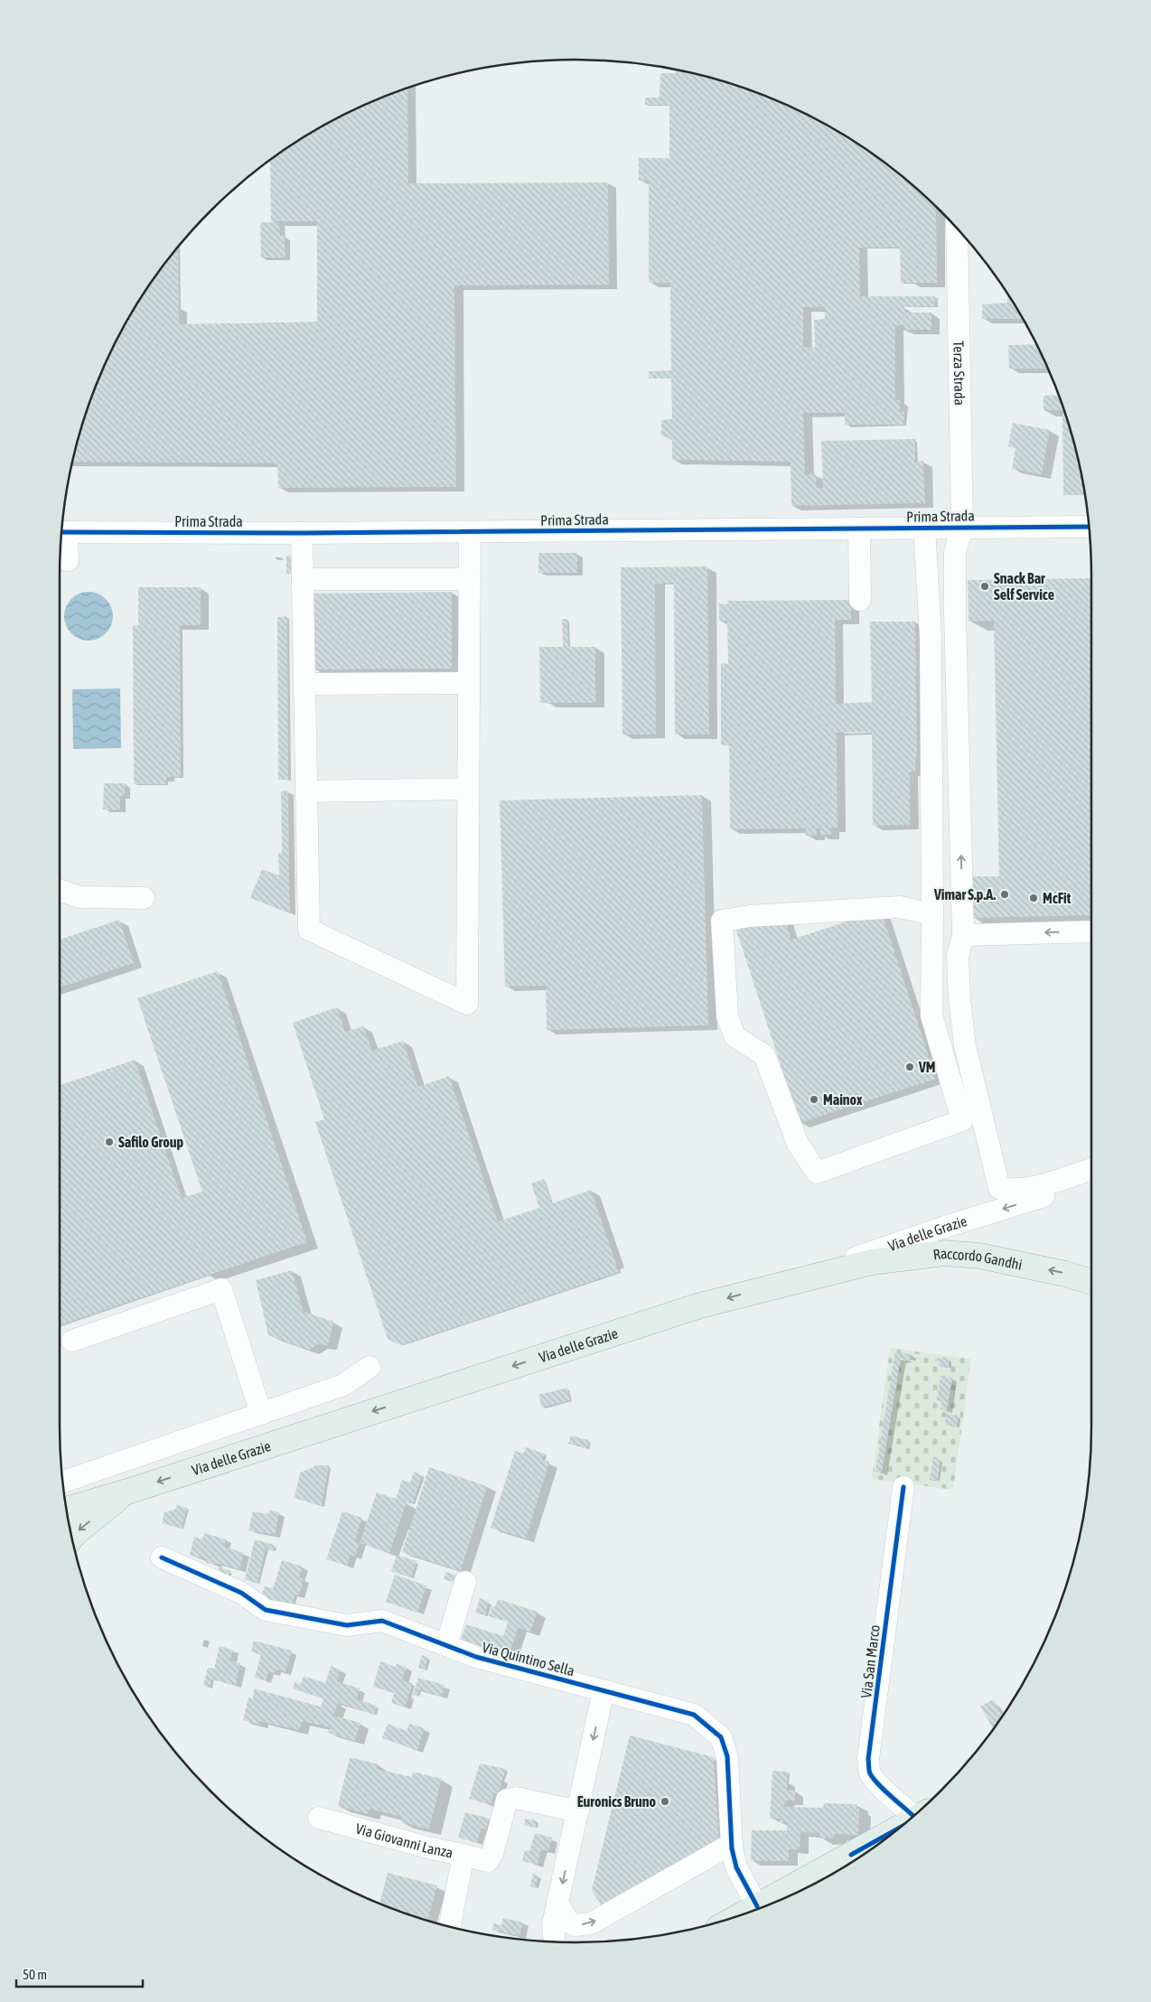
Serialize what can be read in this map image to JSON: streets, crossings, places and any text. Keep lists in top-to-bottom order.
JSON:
{
  "streets": {
    "main road": ["Via delle Grazie", "Raccordo Gandhi", "Via San Marco"],
    "street": [
      "Terza Strada",
      "Prima Strada",
      "Via Quintino Sella",
      "Via Giovanni Lanza"
    ]
  },
  "crossings": [
    ["Terza Strada", "Prima Strada"],
    ["Via delle Grazie", "Raccordo Gandhi"]
  ],
  "one_way": ["Via delle Grazie", "Raccordo Gandhi"],
  "places": [
    "Snack Bar Self Service",
    "Vimar S.p.A.",
    "McFit",
    "VM",
    "Mainox",
    "Safilo Group",
    "Euronics Bruno"
  ],
  "scale_bar": "50 m"
}
